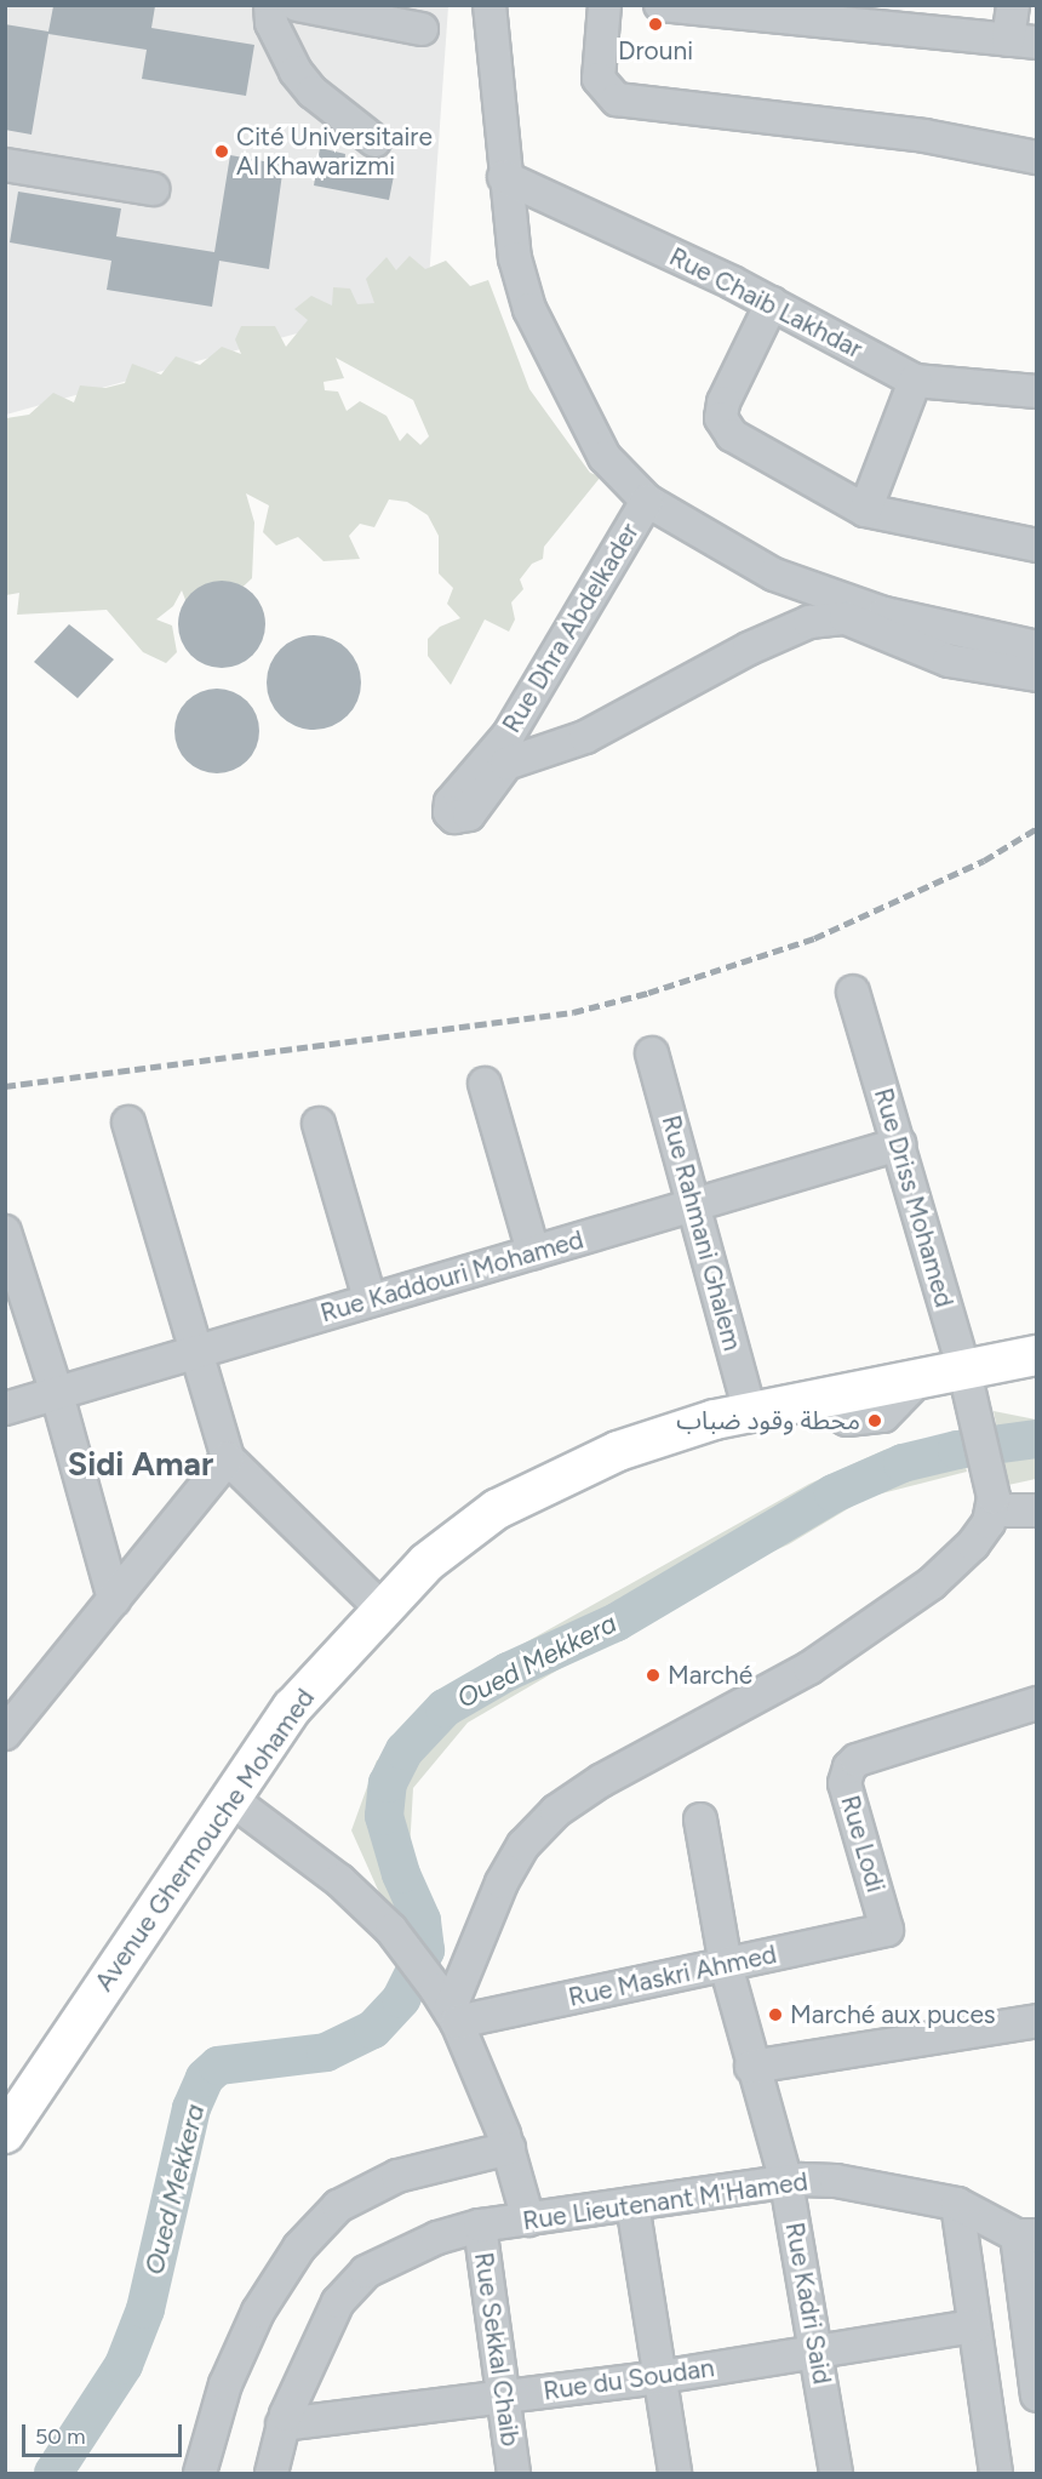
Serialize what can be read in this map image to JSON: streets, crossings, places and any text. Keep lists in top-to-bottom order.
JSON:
{
  "streets": {
    "main road": ["Avenue Ghermouche Mohamed"],
    "street": [
      "Rue Chaib Lakhdar",
      "Rue Dhra Abdelkader",
      "Rue Driss Mohamed",
      "Rue Rahmani Ghalem",
      "Rue Kaddouri Mohamed",
      "Rue Lodi",
      "Rue Maskri Ahmed",
      "Rue Lieutenant M'Hamed",
      "Rue Kadri Said",
      "Rue Sekkal Chaib",
      "Rue du Soudan"
    ]
  },
  "crossings": [
    ["Rue Driss Mohamed", "Rue Kaddouri Mohamed"],
    ["Rue Driss Mohamed", "Avenue Ghermouche Mohamed"],
    ["Rue Rahmani Ghalem", "Rue Kaddouri Mohamed"],
    ["Rue Rahmani Ghalem", "Avenue Ghermouche Mohamed"],
    ["Rue Lodi", "Rue Maskri Ahmed"],
    ["Rue Maskri Ahmed", "Rue Kadri Said"],
    ["Rue Lieutenant M'Hamed", "Rue Kadri Said"],
    ["Rue Lieutenant M'Hamed", "Rue Sekkal Chaib"],
    ["Rue Lieutenant M'Hamed", "Rue du Soudan"],
    ["Rue Kadri Said", "Rue du Soudan"],
    ["Rue Sekkal Chaib", "Rue du Soudan"]
  ],
  "districts": ["Sidi Amar"],
  "water": ["Oued Mekkera"],
  "places": [
    "Drouni",
    "Cité Universitaire Al Khawarizmi",
    "محطة وقود ضباب",
    "Marché",
    "Marché aux puces"
  ],
  "scale_bar": "50 m"
}
